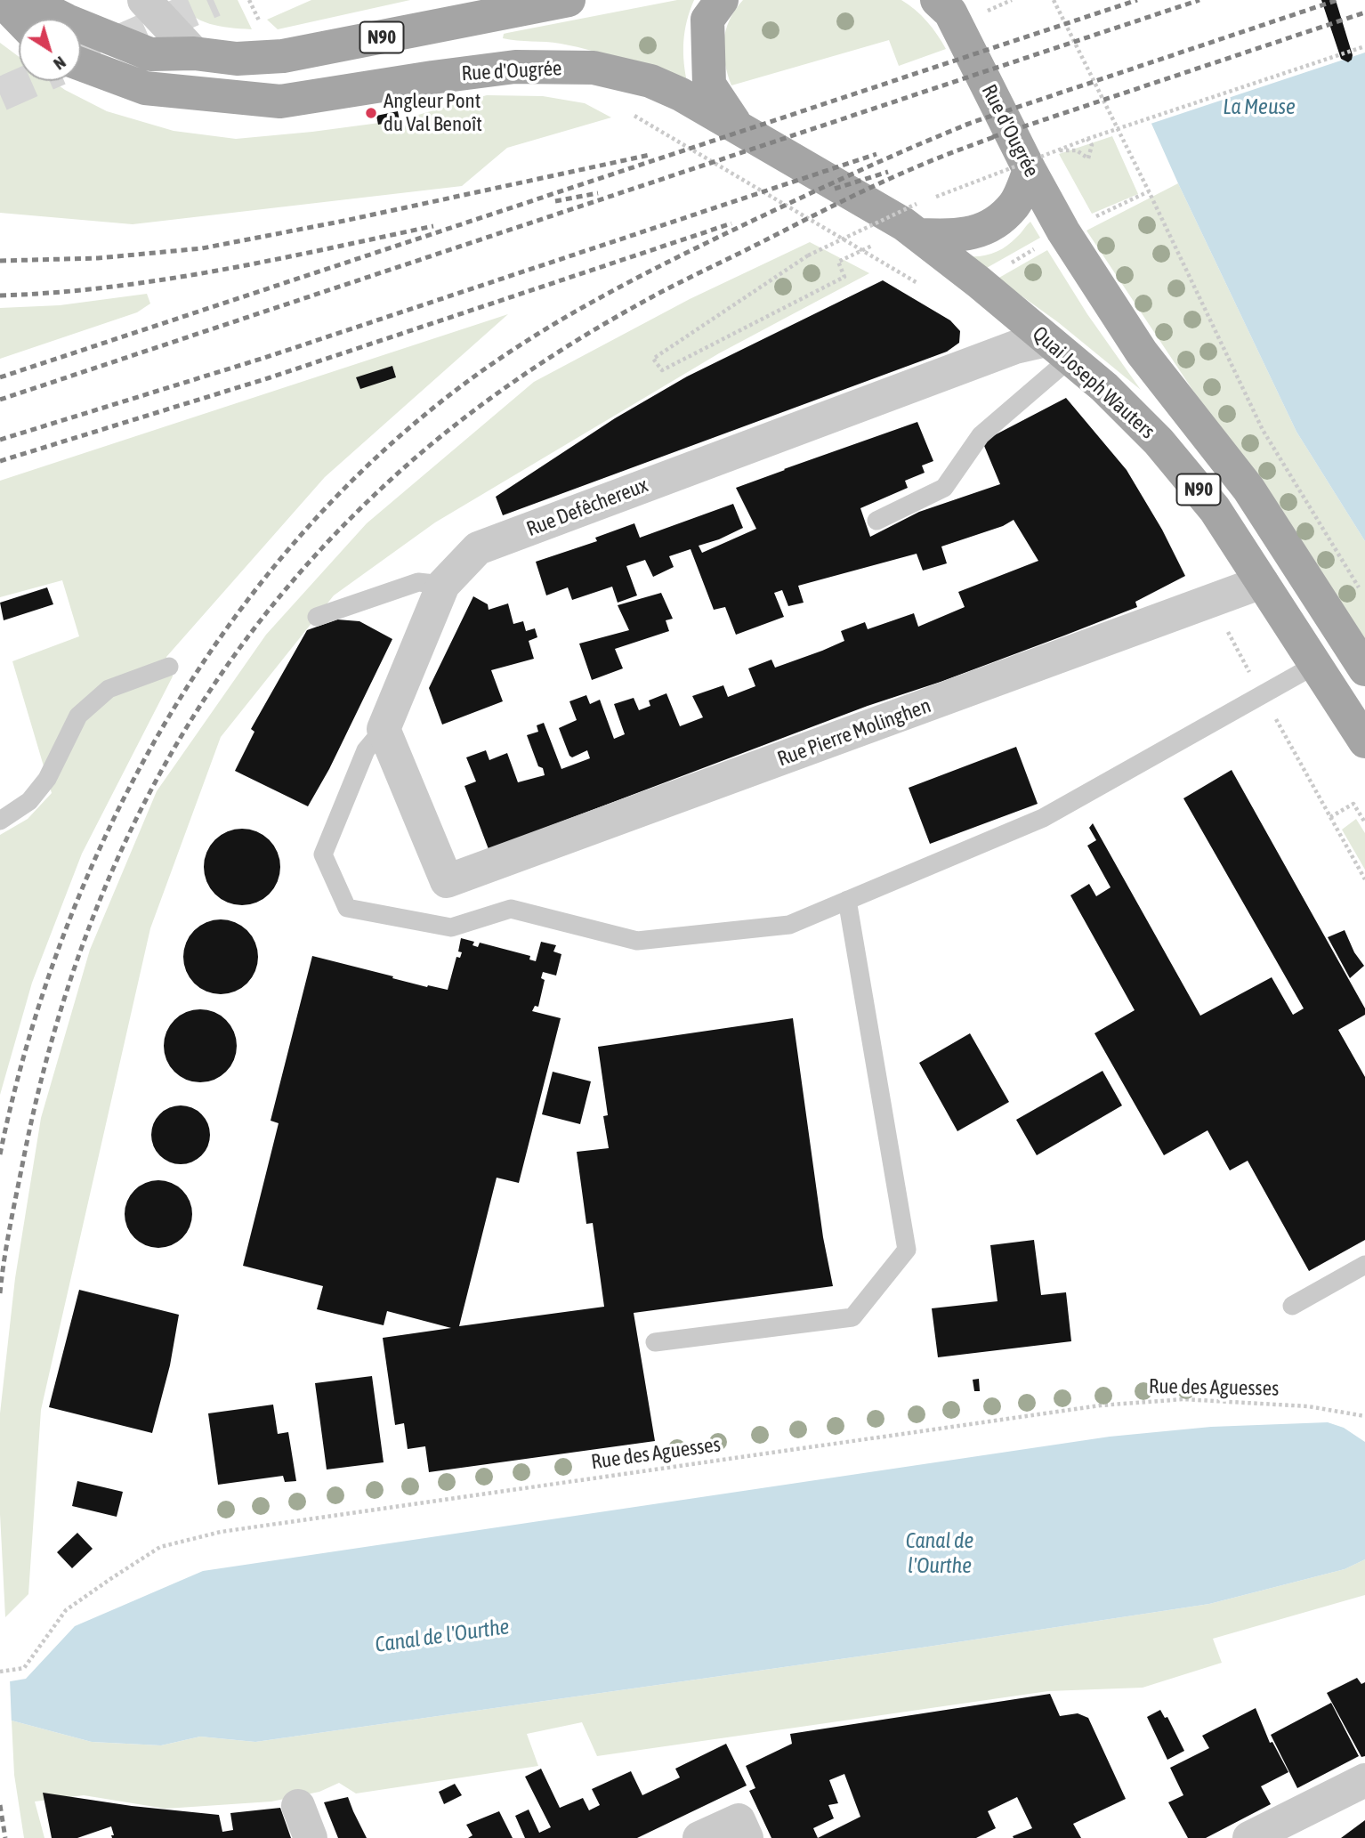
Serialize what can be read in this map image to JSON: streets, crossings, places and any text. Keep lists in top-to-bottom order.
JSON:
{
  "streets": {
    "main road": ["N90", "Rue d'Ougrée", "Quai Joseph Wauters"],
    "street": ["Rue Defêchereux", "Rue Pierre Molinghen"],
    "path": ["Rue des Aguesses"]
  },
  "crossings": [
    ["N90", "Rue d'Ougrée"],
    ["Rue d'Ougrée", "Quai Joseph Wauters"],
    ["Quai Joseph Wauters", "Rue Defêchereux"],
    ["Quai Joseph Wauters", "Rue Pierre Molinghen"],
    ["Rue Defêchereux", "Rue Pierre Molinghen"]
  ],
  "water": ["La Meuse", "Canal de l'Ourthe"],
  "places": ["Angleur Pont du Val Benoît"],
  "north": "bottom right"
}
